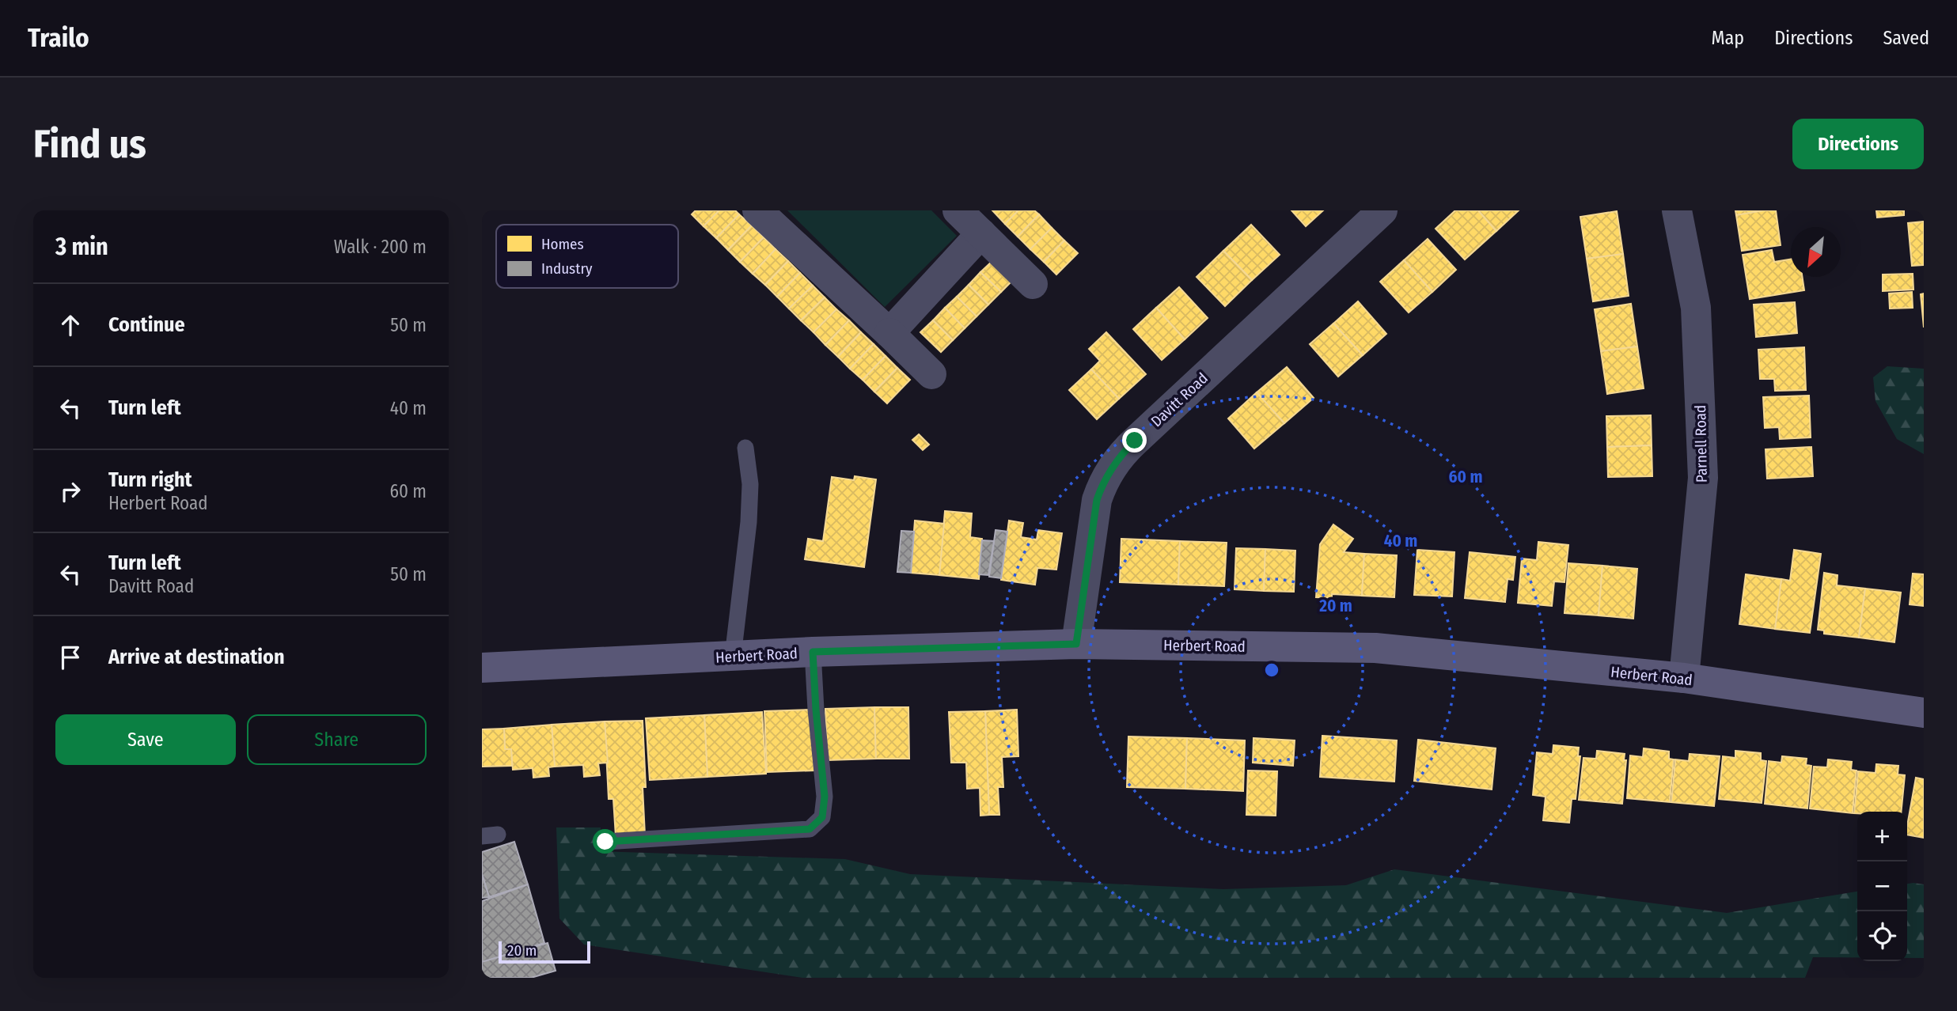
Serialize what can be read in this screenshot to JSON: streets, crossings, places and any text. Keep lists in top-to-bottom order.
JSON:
{
  "streets": {
    "street": ["Davitt Road", "Parnell Road", "Herbert Road"]
  },
  "crossings": [
    ["Davitt Road", "Herbert Road"],
    ["Parnell Road", "Herbert Road"]
  ],
  "legend": ["Homes", "Industry"],
  "scale_bar": "20 m",
  "north": "bottom left",
  "page": {
    "header": "Trailo",
    "nav": ["Map", "Directions", "Saved"],
    "buttons": [
      "Directions",
      ["Save", "Share"]
    ],
    "title": "Find us",
    "heading": ["3 min", "Walk · 200 m"],
    "list": [
      ["Continue", "50 m"],
      ["Turn left", "40 m"],
      ["Turn right", "Herbert Road", "60 m"],
      ["Turn left", "Davitt Road", "50 m"],
      "Arrive at destination"
    ],
    "map_buttons": ["+", "−"],
    "scale": "20 m"
  },
  "rings": ["60 m", "40 m", "20 m"]
}
